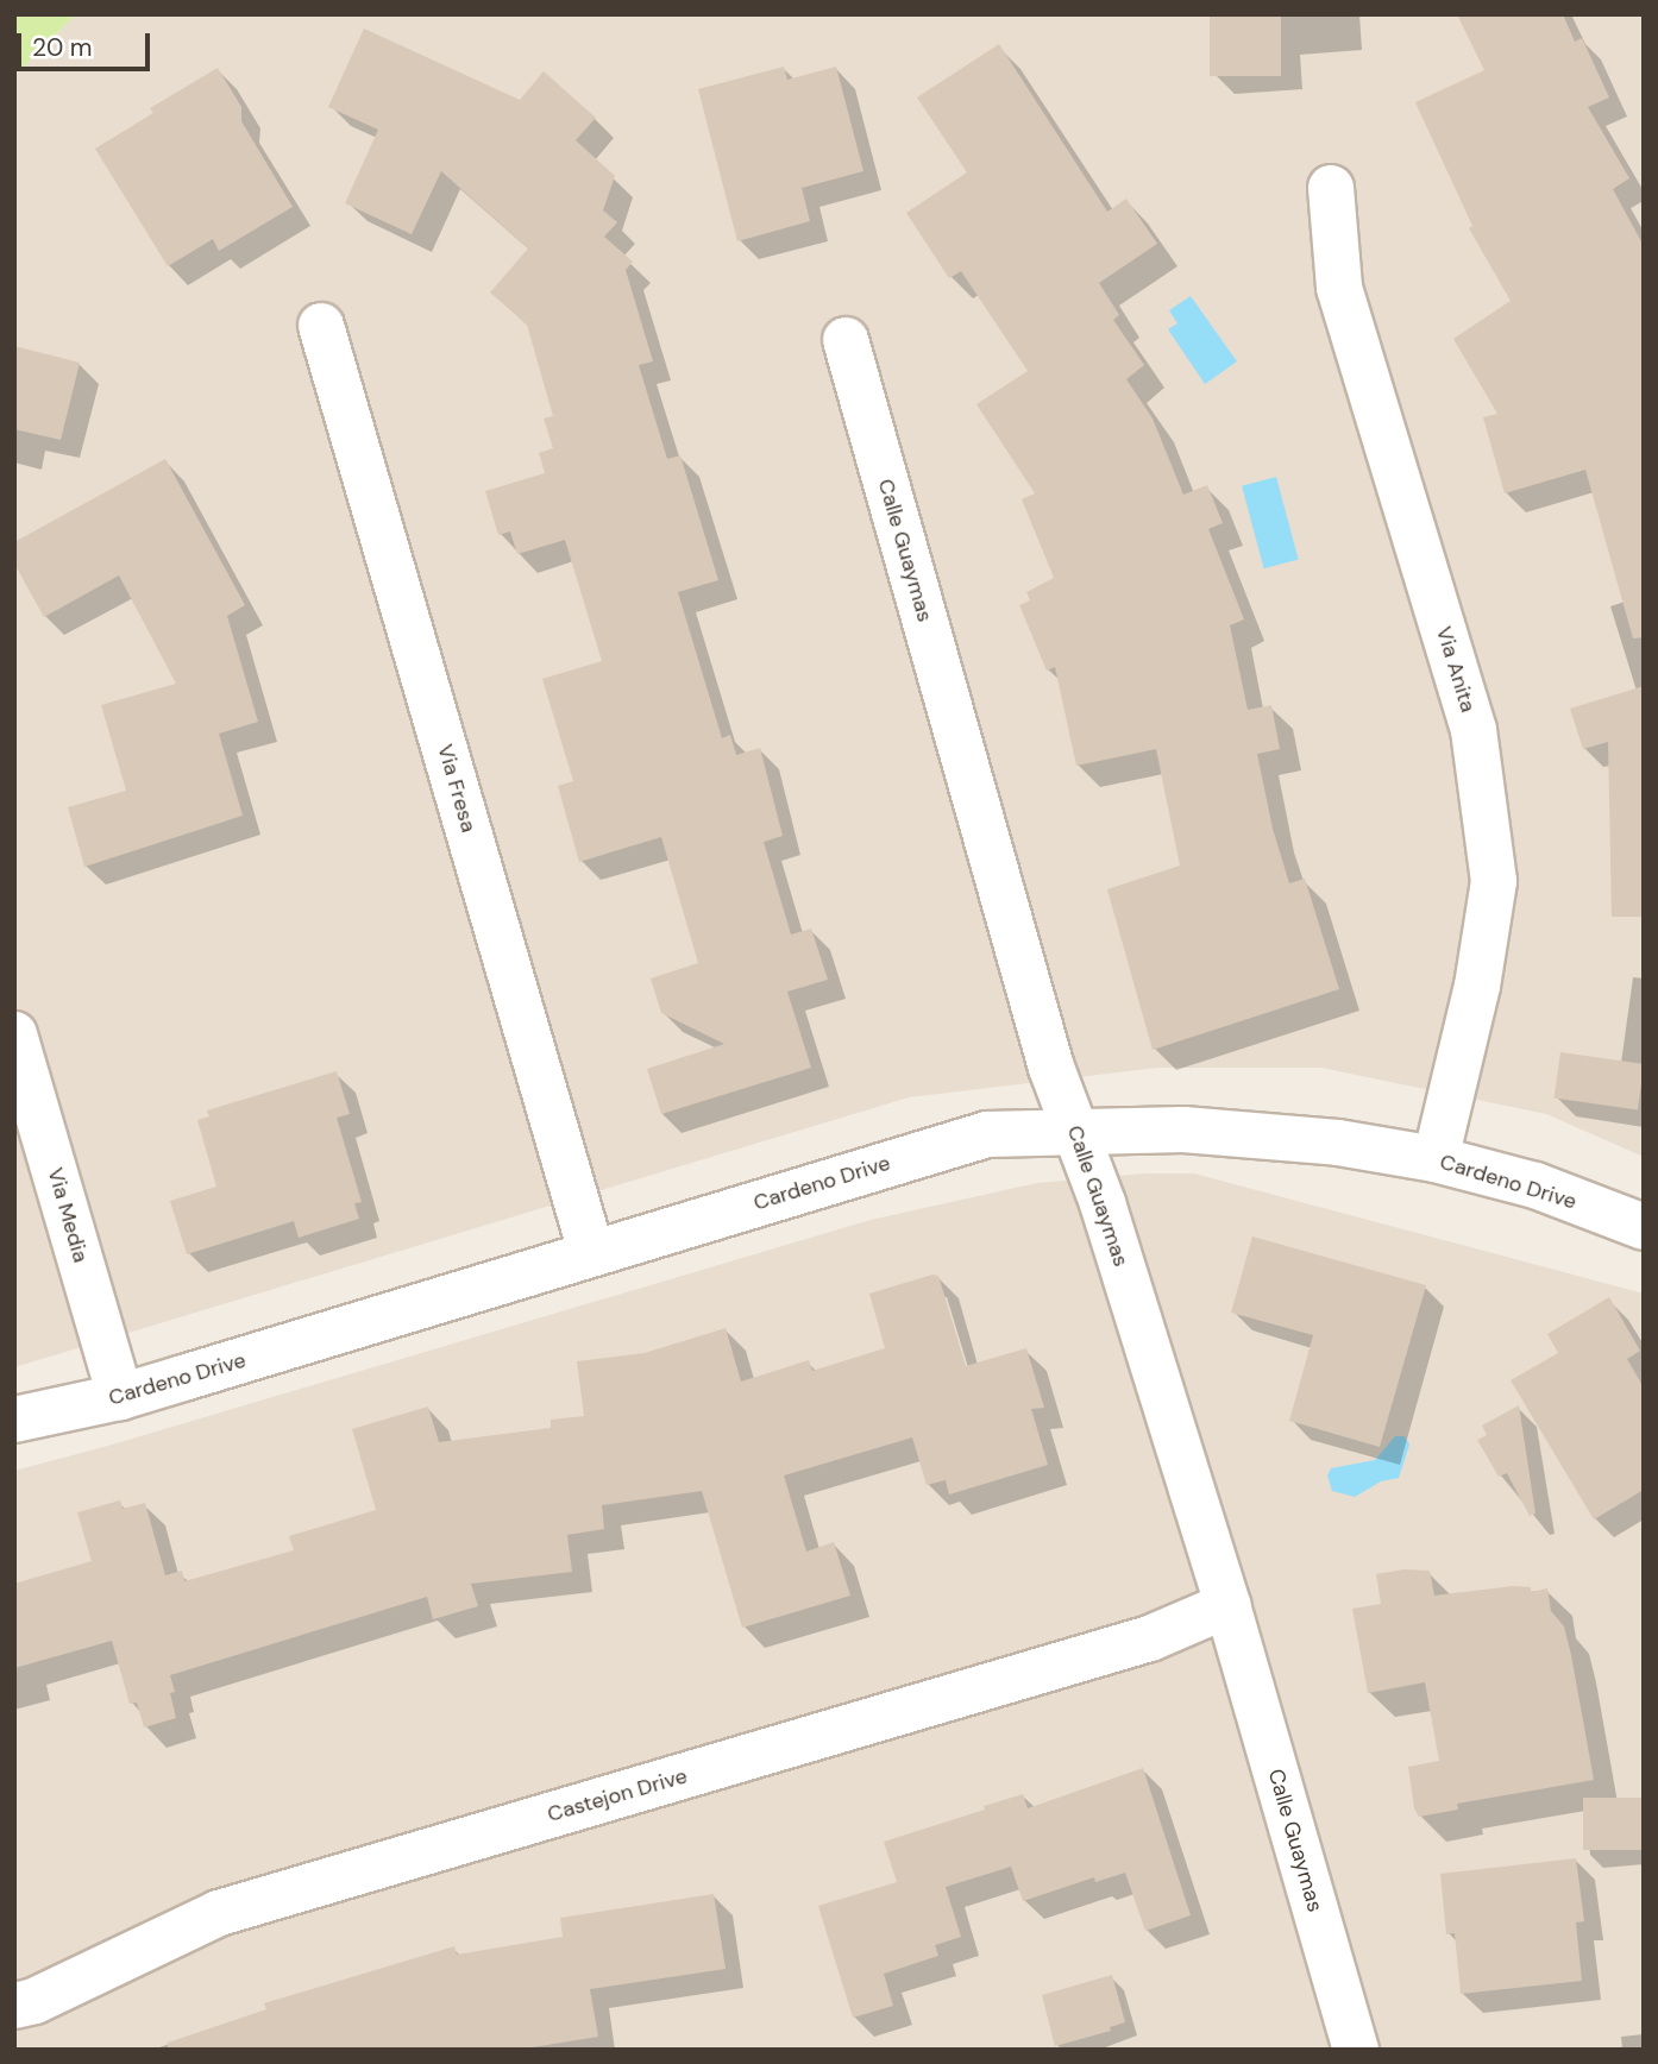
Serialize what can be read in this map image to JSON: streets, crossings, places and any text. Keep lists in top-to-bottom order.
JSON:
{
  "streets": {
    "street": [
      "Calle Guaymas",
      "Via Anita",
      "Via Fresa",
      "Cardeno Drive",
      "Via Media",
      "Castejon Drive"
    ]
  },
  "crossings": [
    ["Calle Guaymas", "Cardeno Drive"],
    ["Calle Guaymas", "Castejon Drive"],
    ["Via Anita", "Cardeno Drive"],
    ["Via Fresa", "Cardeno Drive"],
    ["Cardeno Drive", "Via Media"]
  ],
  "scale_bar": "20 m"
}
